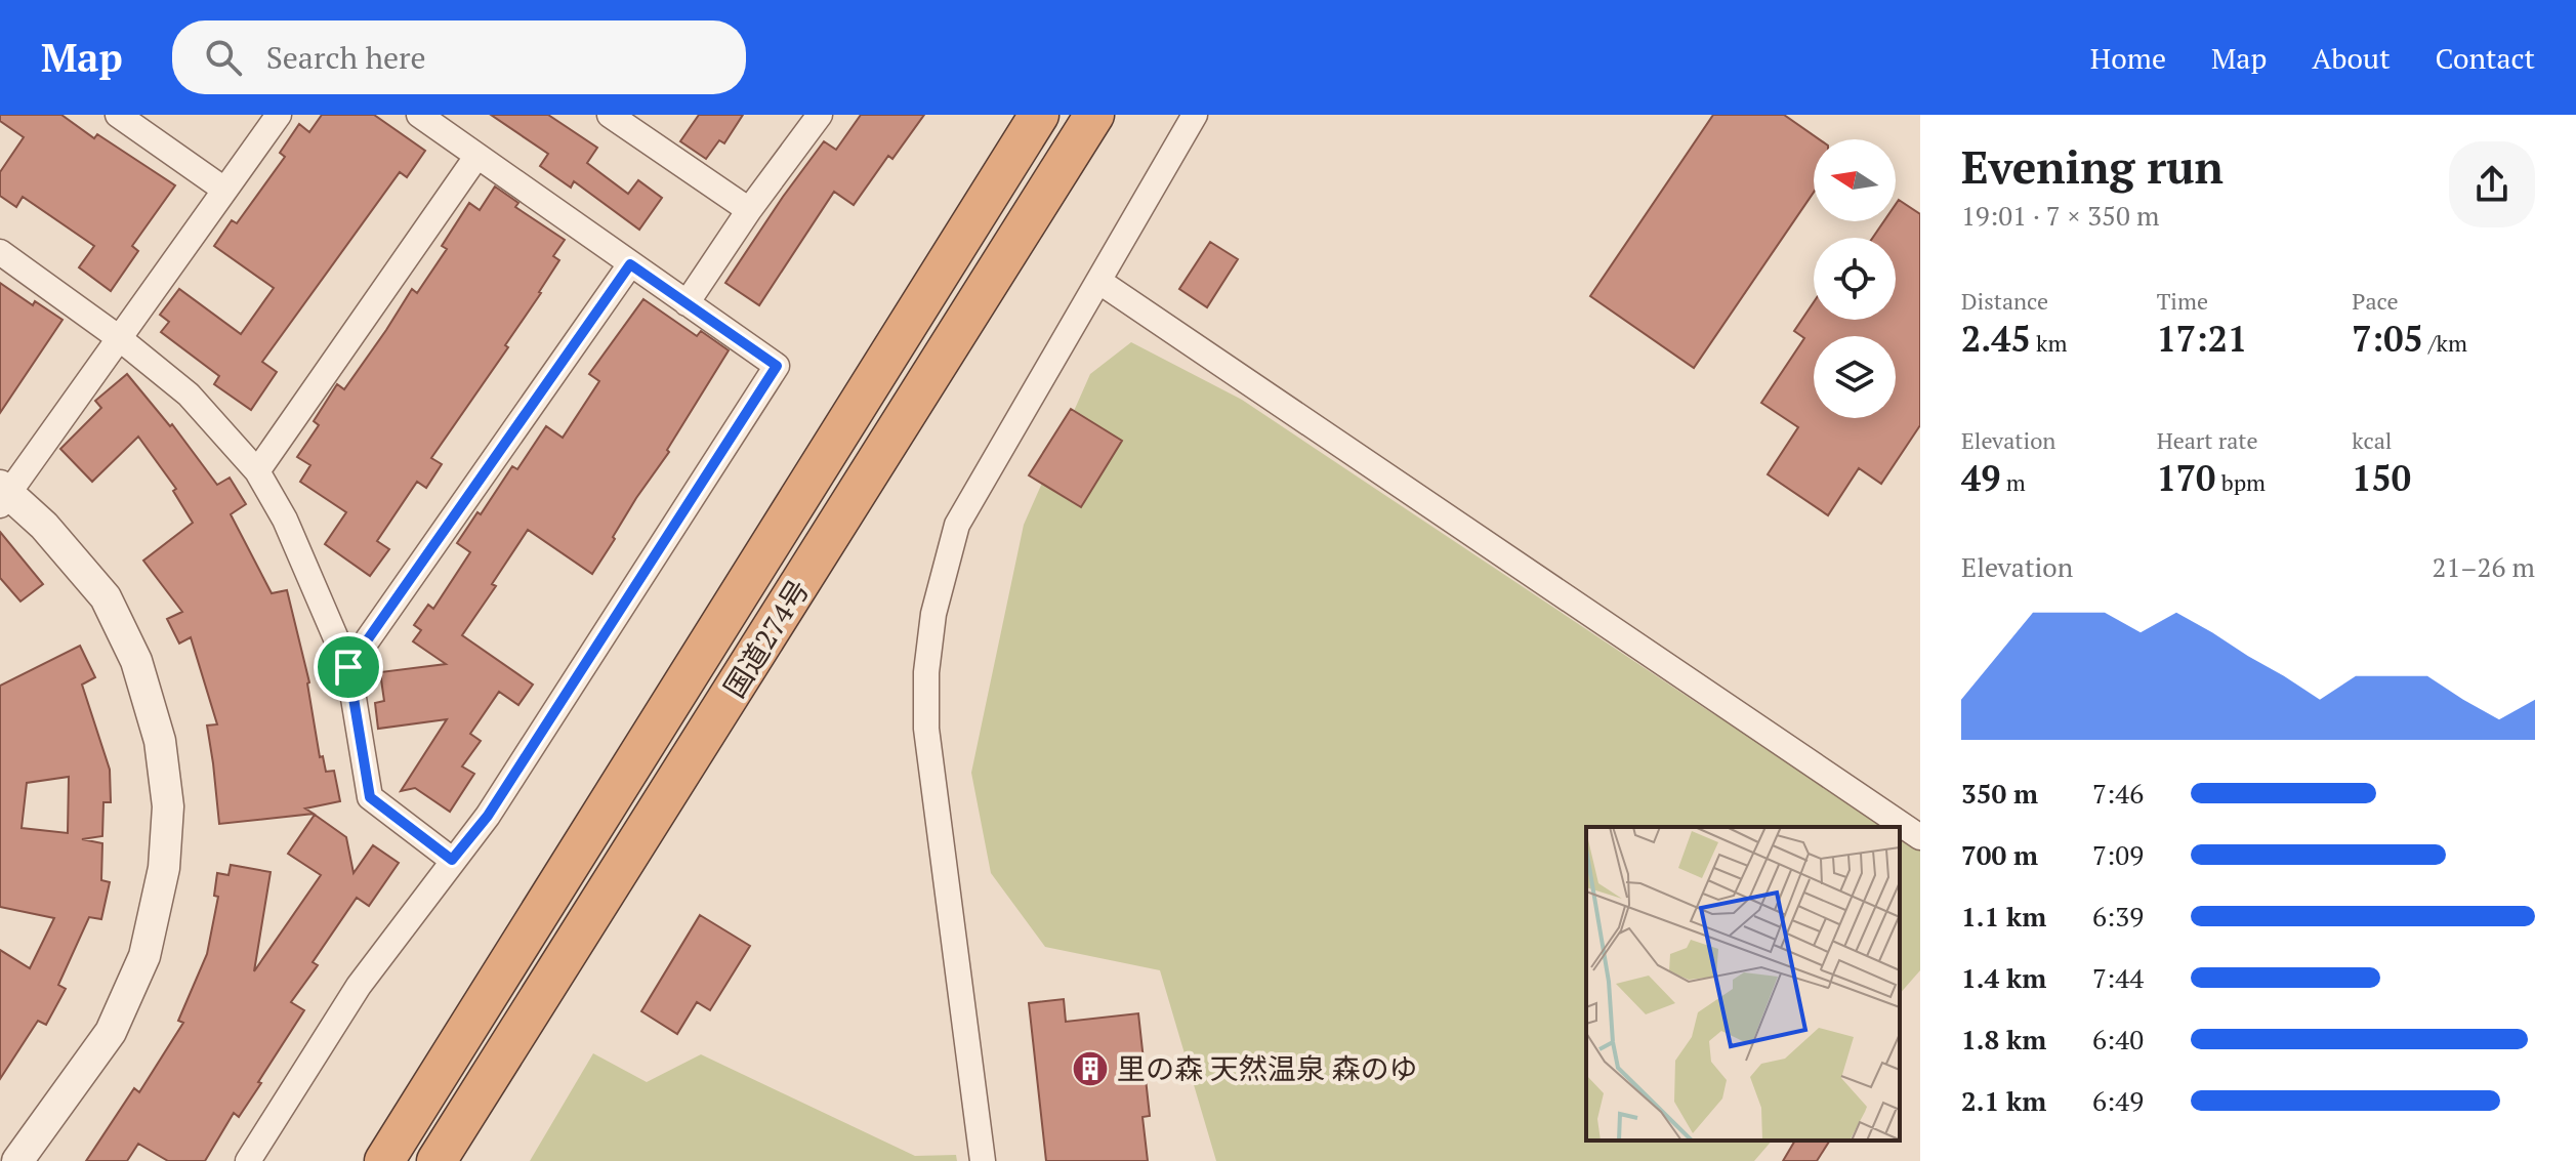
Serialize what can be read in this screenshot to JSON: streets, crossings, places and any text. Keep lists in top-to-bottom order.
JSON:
{
  "streets": {
    "highway": ["国道274号"]
  },
  "places": {
    "building": ["里の森 天然温泉 森のゆ"]
  },
  "north": "left",
  "page": {
    "header": "Map",
    "search": "Search here",
    "nav": [
      "Home",
      "Map",
      "About",
      "Contact"
    ],
    "heading": ["Evening run", "19:01 · 7 × 350 m"],
    "stats": [
      ["Distance", "2.45 km"],
      ["Time", "17:21"],
      ["Pace", "7:05 /km"],
      ["Elevation", "49 m"],
      ["Heart rate", "170 bpm"],
      ["kcal", "150"]
    ],
    "chart": ["Elevation", "21–26 m"],
    "list": [
      {
        "name": "350 m",
        "note": "7:46"
      },
      {
        "name": "700 m",
        "note": "7:09"
      },
      {
        "name": "1.1 km",
        "note": "6:39"
      },
      {
        "name": "1.4 km",
        "note": "7:44"
      },
      {
        "name": "1.8 km",
        "note": "6:40"
      },
      {
        "name": "2.1 km",
        "note": "6:49"
      }
    ]
  }
}
